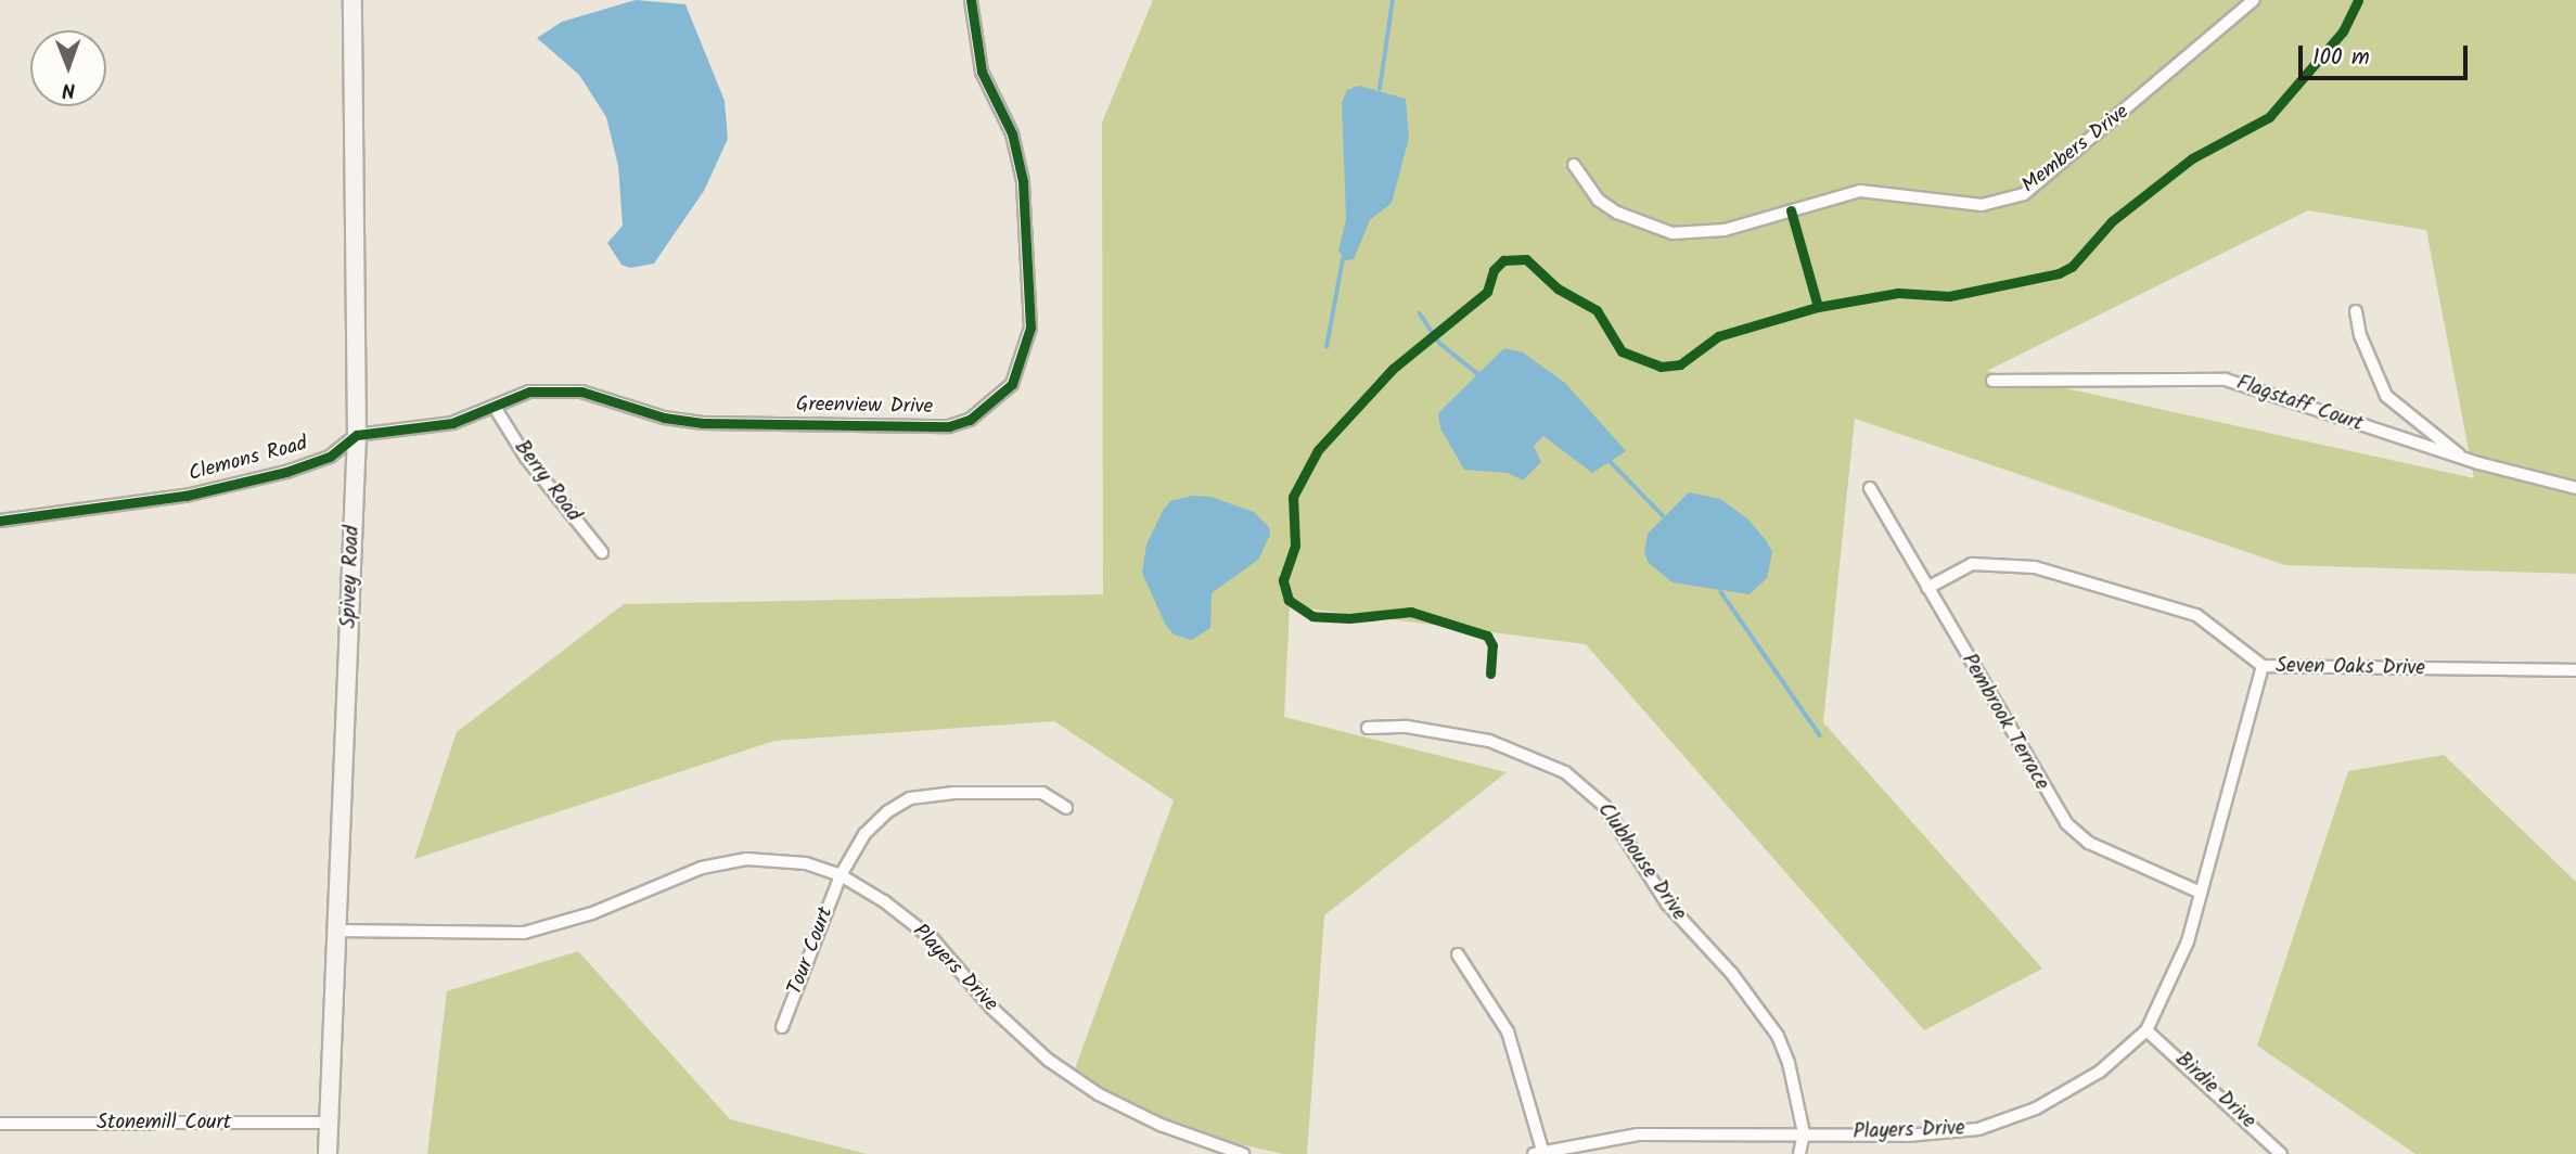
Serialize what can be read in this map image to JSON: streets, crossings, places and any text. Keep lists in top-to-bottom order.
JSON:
{
  "streets": {
    "street": [
      "Members Drive",
      "Flagstaff Court",
      "Greenview Drive",
      "Clemons Road",
      "Berry Road",
      "Spivey Road",
      "Seven Oaks Drive",
      "Pembrook Terrace",
      "Clubhouse Drive",
      "Tour Court",
      "Players Drive",
      "Birdie Drive",
      "Stonemill Court"
    ]
  },
  "crossings": [
    ["Greenview Drive", "Clemons Road"],
    ["Greenview Drive", "Berry Road"],
    ["Clemons Road", "Berry Road"],
    ["Clemons Road", "Spivey Road"],
    ["Spivey Road", "Players Drive"],
    ["Spivey Road", "Stonemill Court"],
    ["Seven Oaks Drive", "Pembrook Terrace"],
    ["Seven Oaks Drive", "Players Drive"],
    ["Pembrook Terrace", "Players Drive"],
    ["Clubhouse Drive", "Players Drive"],
    ["Tour Court", "Players Drive"],
    ["Players Drive", "Birdie Drive"]
  ],
  "scale_bar": "100 m",
  "north": "bottom"
}
